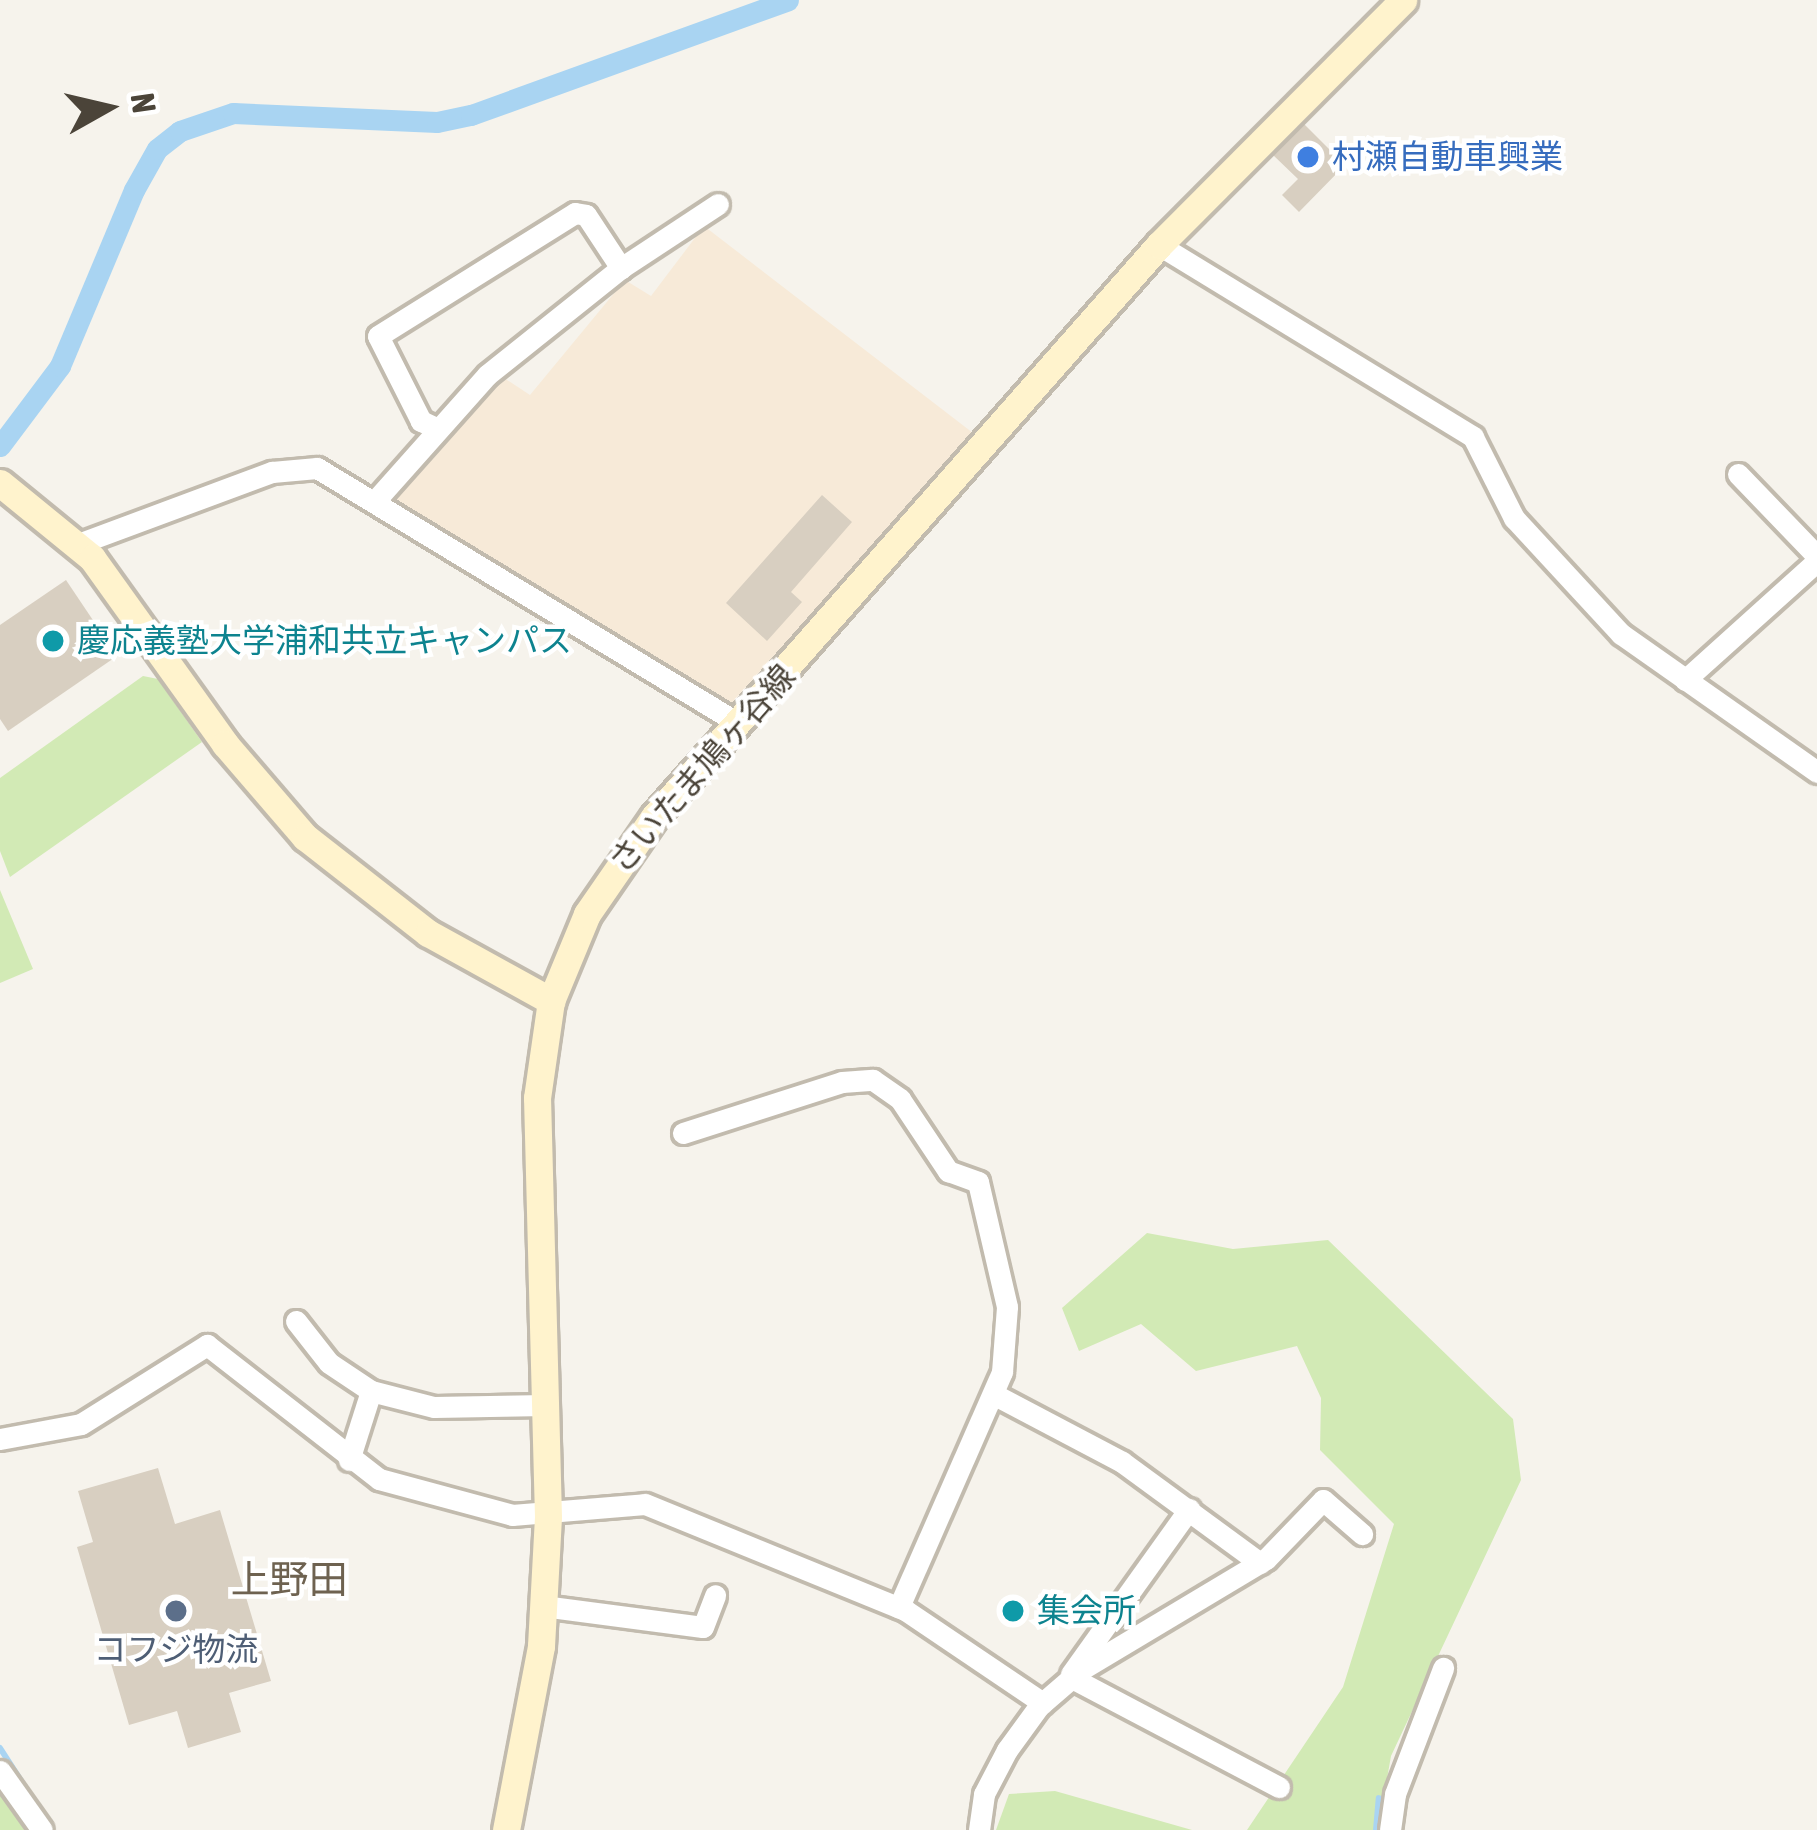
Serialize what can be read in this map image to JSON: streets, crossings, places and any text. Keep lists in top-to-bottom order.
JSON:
{
  "streets": {
    "main road": ["さいたま鳩ヶ谷線"]
  },
  "districts": ["上野田"],
  "places": [
    "村瀬自動車興業",
    "慶応義塾大学浦和共立キャンパス",
    "コフジ物流",
    "集会所"
  ],
  "north": "right"
}
